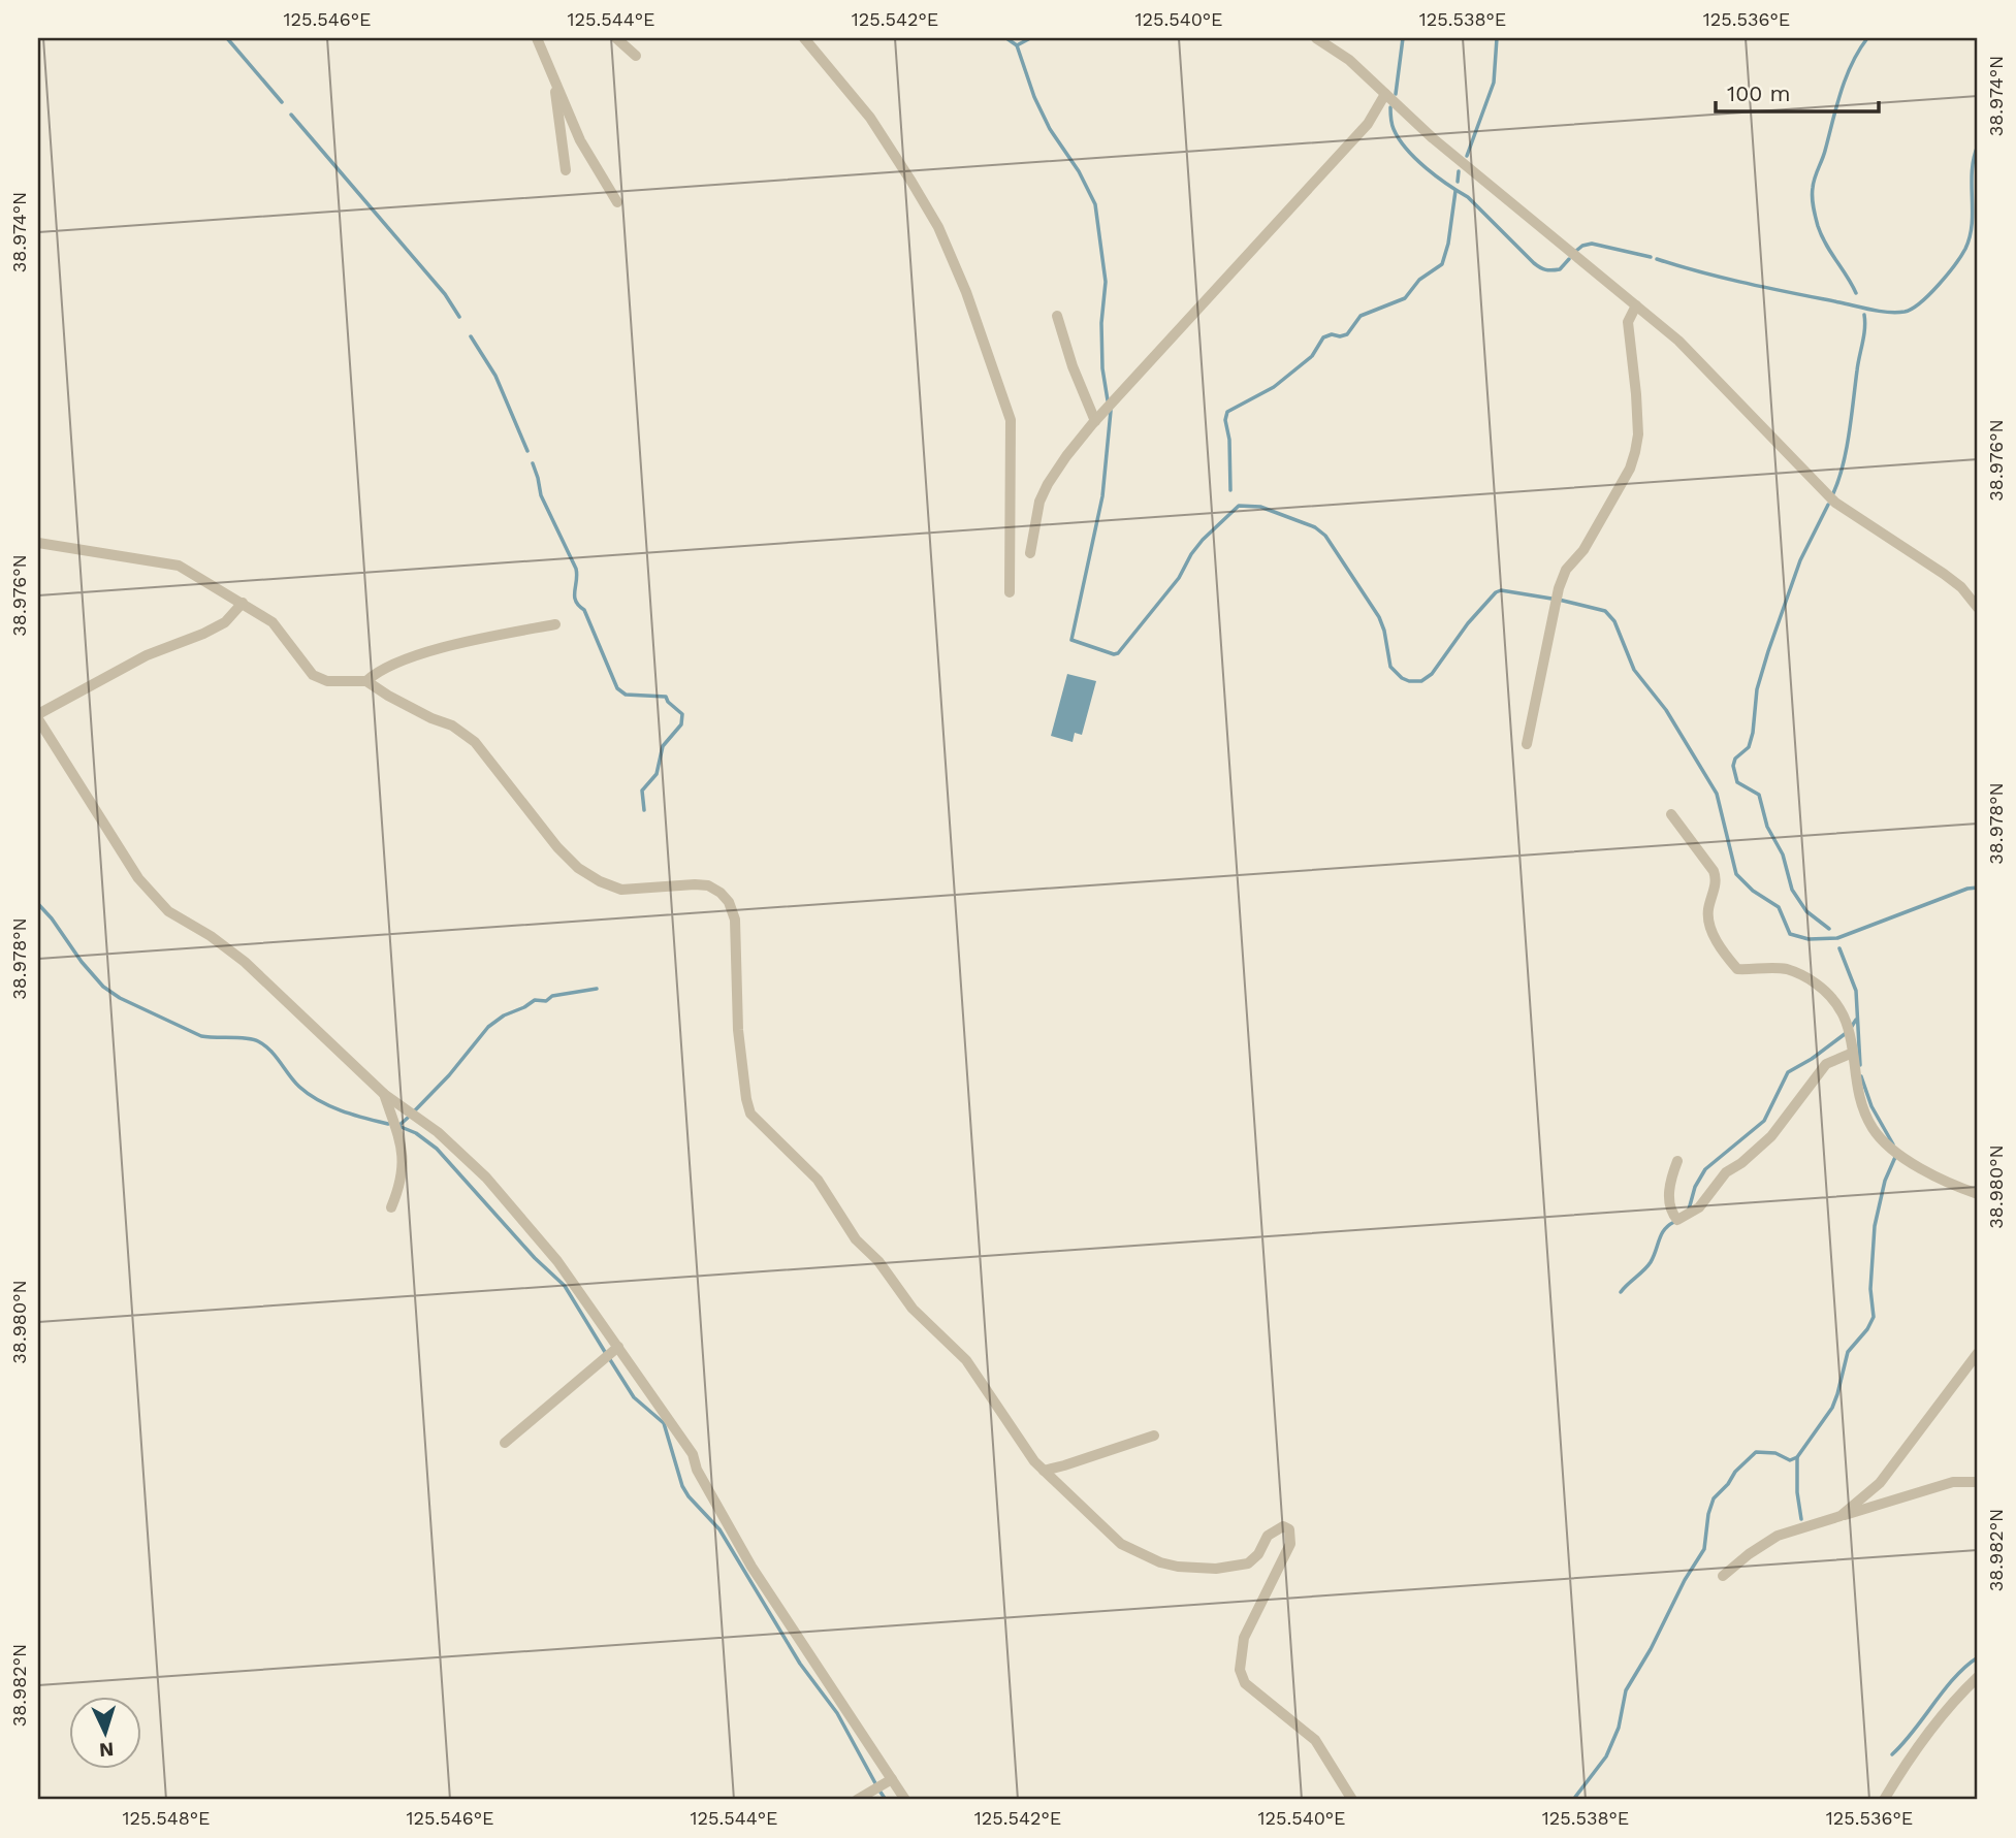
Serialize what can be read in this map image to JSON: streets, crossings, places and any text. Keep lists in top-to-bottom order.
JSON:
{
  "scale_bar": "100 m",
  "north": "bottom",
  "coordinates": [
    "125.546°E",
    "125.544°E",
    "125.542°E",
    "125.540°E",
    "125.538°E",
    "125.536°E",
    "38.974°N",
    "38.976°N",
    "38.978°N",
    "38.980°N",
    "38.982°N",
    "125.548°E"
  ]
}
